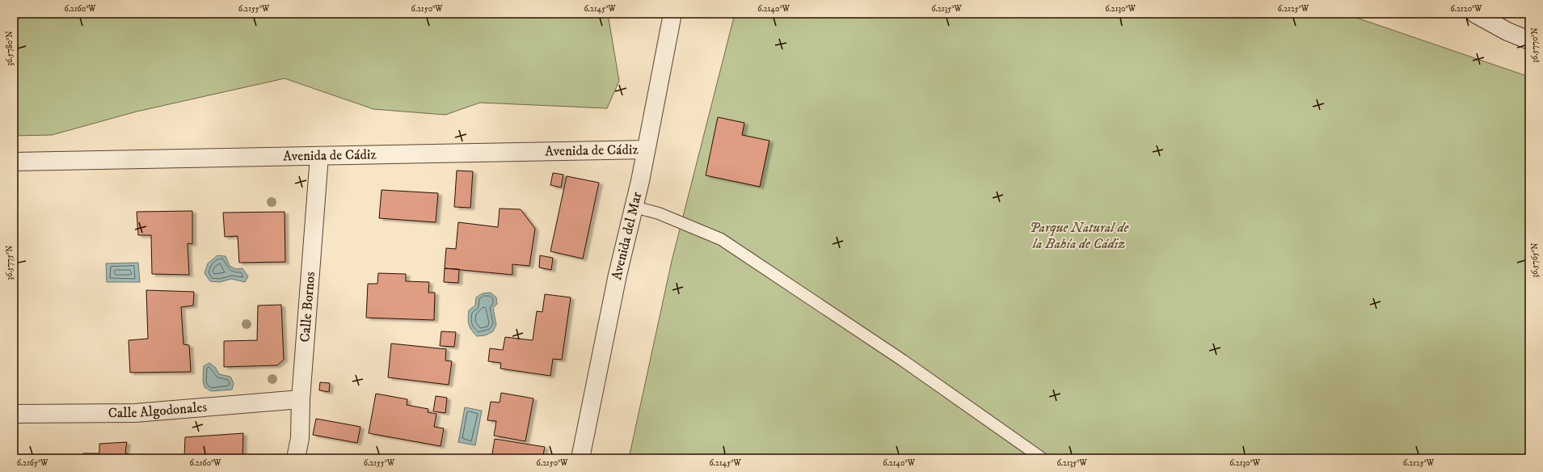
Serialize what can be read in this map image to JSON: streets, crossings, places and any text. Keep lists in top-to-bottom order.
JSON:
{
  "streets": {
    "street": [
      "Avenida de Cádiz",
      "Avenida del Mar",
      "Calle Bornos",
      "Calle Algodonales"
    ]
  },
  "crossings": [
    ["Avenida de Cádiz", "Avenida del Mar"],
    ["Avenida de Cádiz", "Calle Bornos"],
    ["Calle Bornos", "Calle Algodonales"]
  ],
  "parks": ["Parque Natural de la Bahía de Cádiz"],
  "coordinates": [
    "6.2160°W",
    "6.2155°W",
    "6.2150°W",
    "6.2145°W",
    "6.2140°W",
    "6.2135°W",
    "6.2130°W",
    "6.2125°W",
    "6.2120°W",
    "36.5770°N",
    "36.5780°N",
    "36.5765°N",
    "36.5775°N",
    "6.2165°W"
  ]
}
